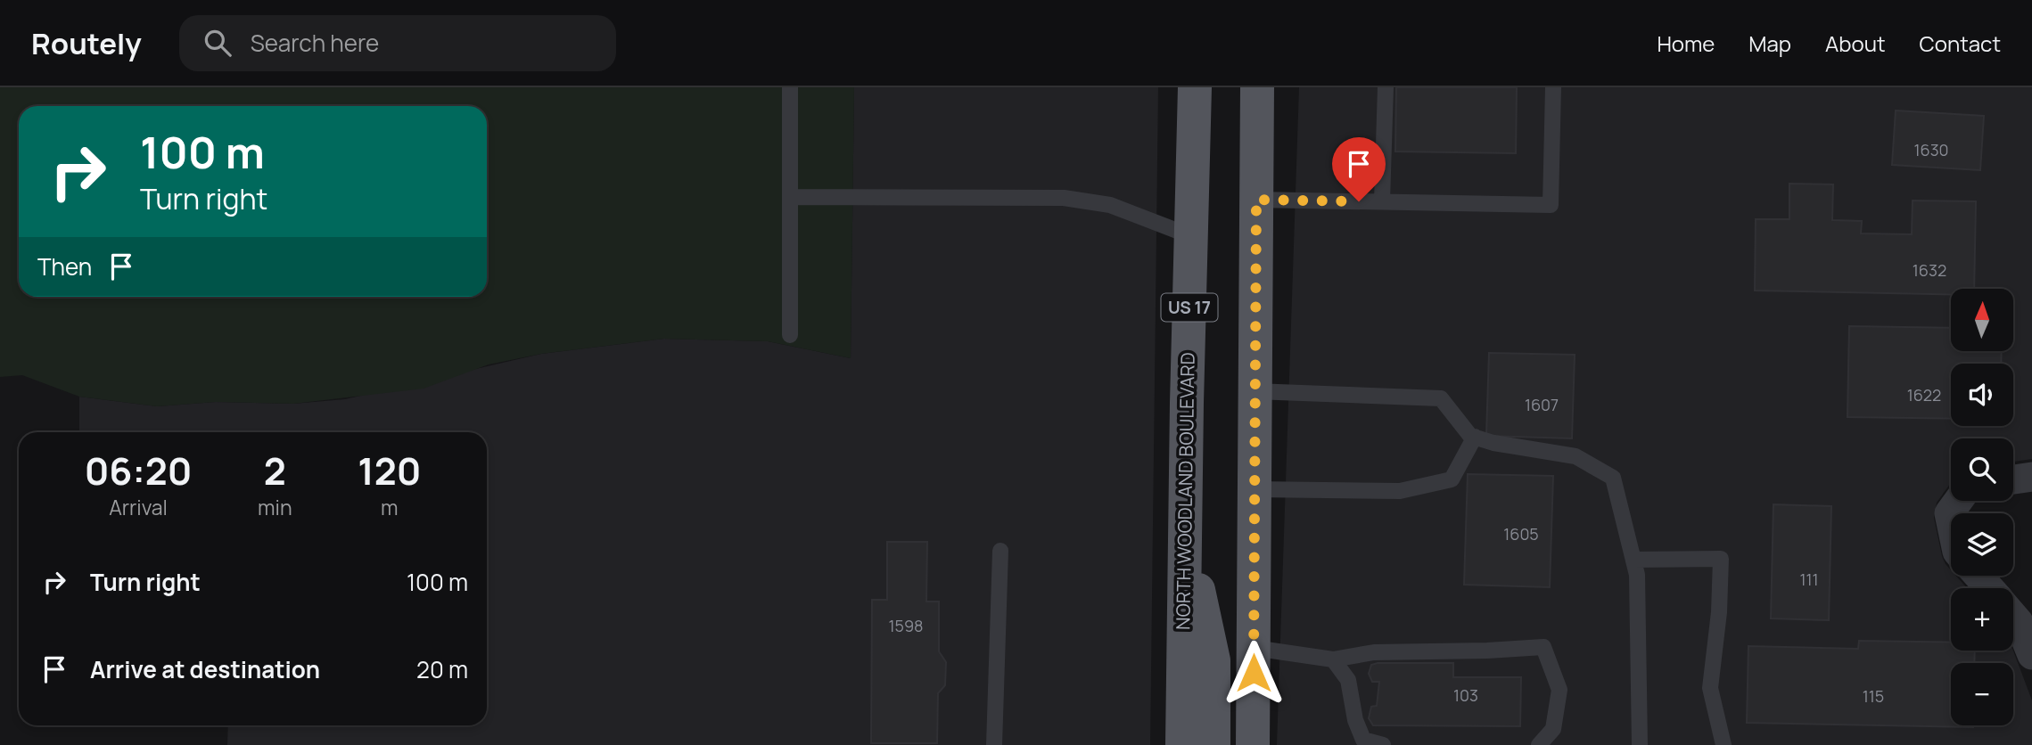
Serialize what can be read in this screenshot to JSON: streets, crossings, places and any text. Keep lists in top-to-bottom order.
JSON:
{
  "streets": {
    "main road": ["US 17", "NORTH WOODLAND BOULEVARD"]
  },
  "house_numbers": [
    "1630",
    "1632",
    "1622",
    "1607",
    "1605",
    "111",
    "1598",
    "103",
    "115"
  ],
  "north": "top",
  "page": {
    "header": "Routely",
    "search": "Search here",
    "nav": [
      "Home",
      "Map",
      "About",
      "Contact"
    ],
    "turn": ["100 m", "Turn right"],
    "then": "Then",
    "map_buttons": ["+", "−"],
    "eta": [
      "06:20",
      "Arrival",
      "2",
      "min",
      "120",
      "m"
    ],
    "list": [
      {
        "name": "Turn right",
        "value": "100 m"
      },
      {
        "name": "Arrive at destination",
        "value": "20 m"
      }
    ]
  }
}
